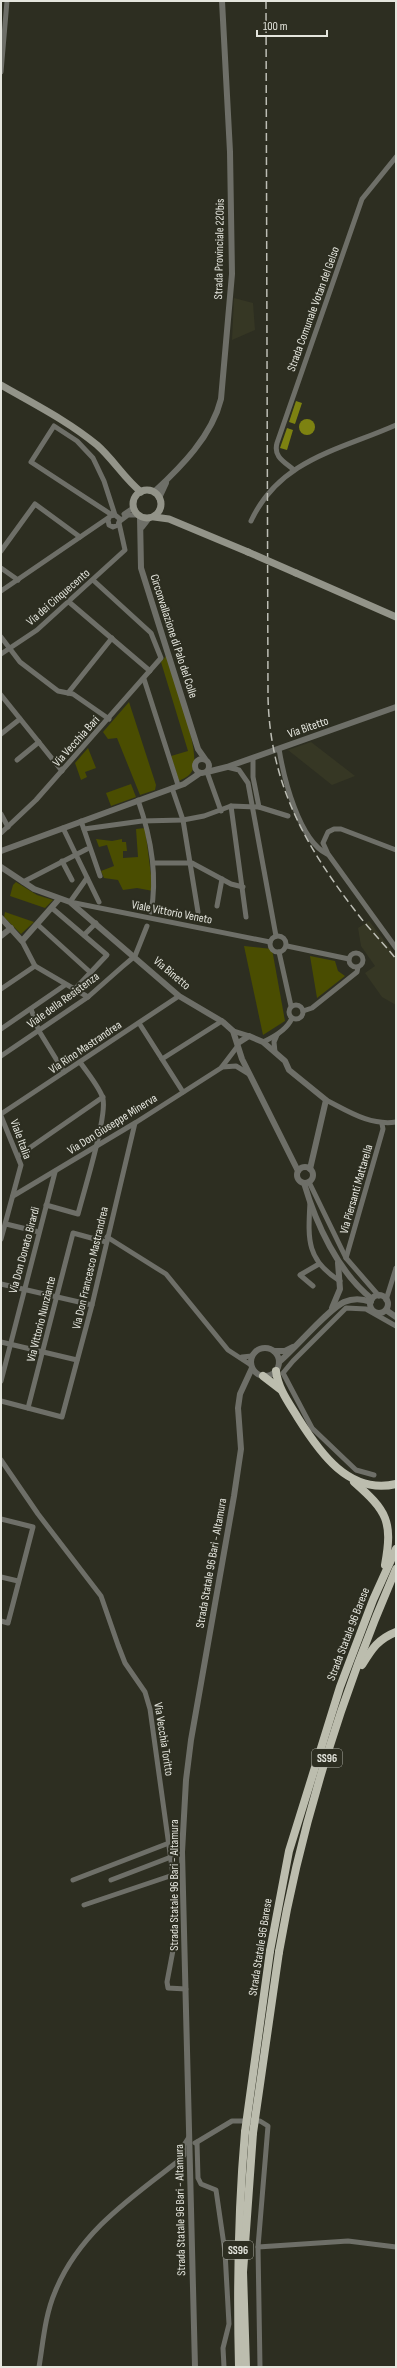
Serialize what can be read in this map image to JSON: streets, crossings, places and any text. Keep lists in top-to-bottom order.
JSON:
{
  "streets": {
    "highway": ["Strada Statale 96 Barese", "SS96"],
    "street": [
      "Strada Provinciale 220bis",
      "Strada Comunale Votan del Gelso",
      "Via dei Cinquecento",
      "Circonvallazione di Palo del Colle",
      "Via Bitetto",
      "Via Vecchia Bari",
      "Viale Vittorio Veneto",
      "Via Binetto",
      "Viale della Resistenza",
      "Via Rino Mastrandrea",
      "Via Don Giuseppe Minerva",
      "Viale Italia",
      "Via Piersanti Mattarella",
      "Via Don Donato Birardi",
      "Via Don Francesco Mastrandrea",
      "Via Vittorio Nunziante",
      "Strada Statale 96 Bari - Altamura",
      "Via Vecchia Toritto"
    ]
  },
  "crossings": [
    ["Via dei Cinquecento", "Via Vecchia Bari"],
    ["Viale Vittorio Veneto", "Via Binetto"],
    ["Via Binetto", "Viale della Resistenza"],
    ["Via Binetto", "Via Rino Mastrandrea"],
    ["Via Rino Mastrandrea", "Viale Italia"],
    ["Via Don Giuseppe Minerva", "Viale Italia"],
    ["Via Don Giuseppe Minerva", "Via Don Donato Birardi"],
    ["Via Don Giuseppe Minerva", "Via Don Francesco Mastrandrea"],
    ["Via Don Francesco Mastrandrea", "Via Vittorio Nunziante"],
    ["Strada Statale 96 Bari - Altamura", "Via Vecchia Toritto"]
  ],
  "scale_bar": "100 m"
}
